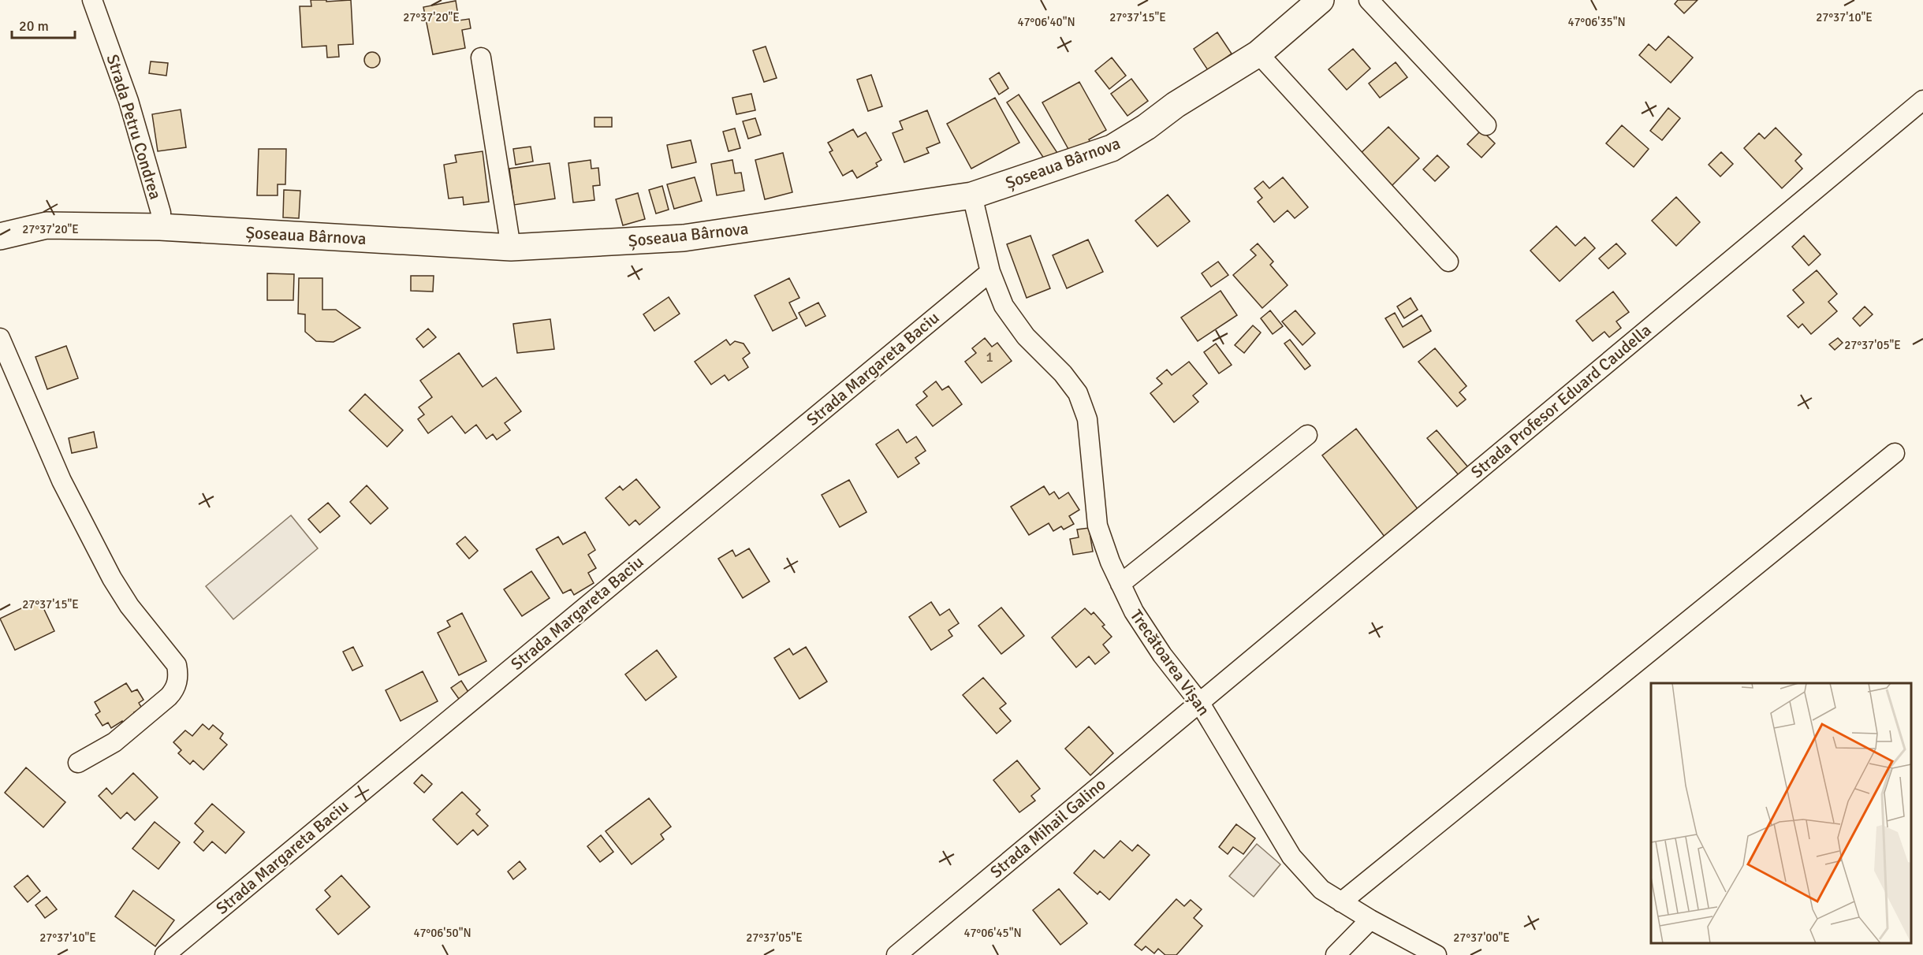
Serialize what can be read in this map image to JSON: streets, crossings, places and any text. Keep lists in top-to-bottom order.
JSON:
{
  "streets": {
    "main road": ["Șoseaua Bârnova"],
    "street": [
      "Strada Petru Condrea",
      "Strada Margareta Baciu",
      "Strada Profesor Eduard Caudella",
      "Trecătoarea Vișan",
      "Strada Mihail Galino"
    ]
  },
  "crossings": [
    ["Strada Petru Condrea", "Șoseaua Bârnova"],
    ["Șoseaua Bârnova", "Trecătoarea Vișan"],
    ["Strada Margareta Baciu", "Trecătoarea Vișan"],
    ["Strada Profesor Eduard Caudella", "Trecătoarea Vișan"],
    ["Strada Profesor Eduard Caudella", "Strada Mihail Galino"],
    ["Trecătoarea Vișan", "Strada Mihail Galino"]
  ],
  "house_numbers": ["1"],
  "scale_bar": "20 m",
  "coordinates": [
    "27°37'10\"E",
    "27°37'20\"E",
    "27°37'15\"E",
    "47°06'40\"N",
    "47°06'35\"N",
    "27°37'05\"E",
    "47°06'50\"N",
    "47°06'45\"N",
    "27°37'00\"E"
  ]
}
